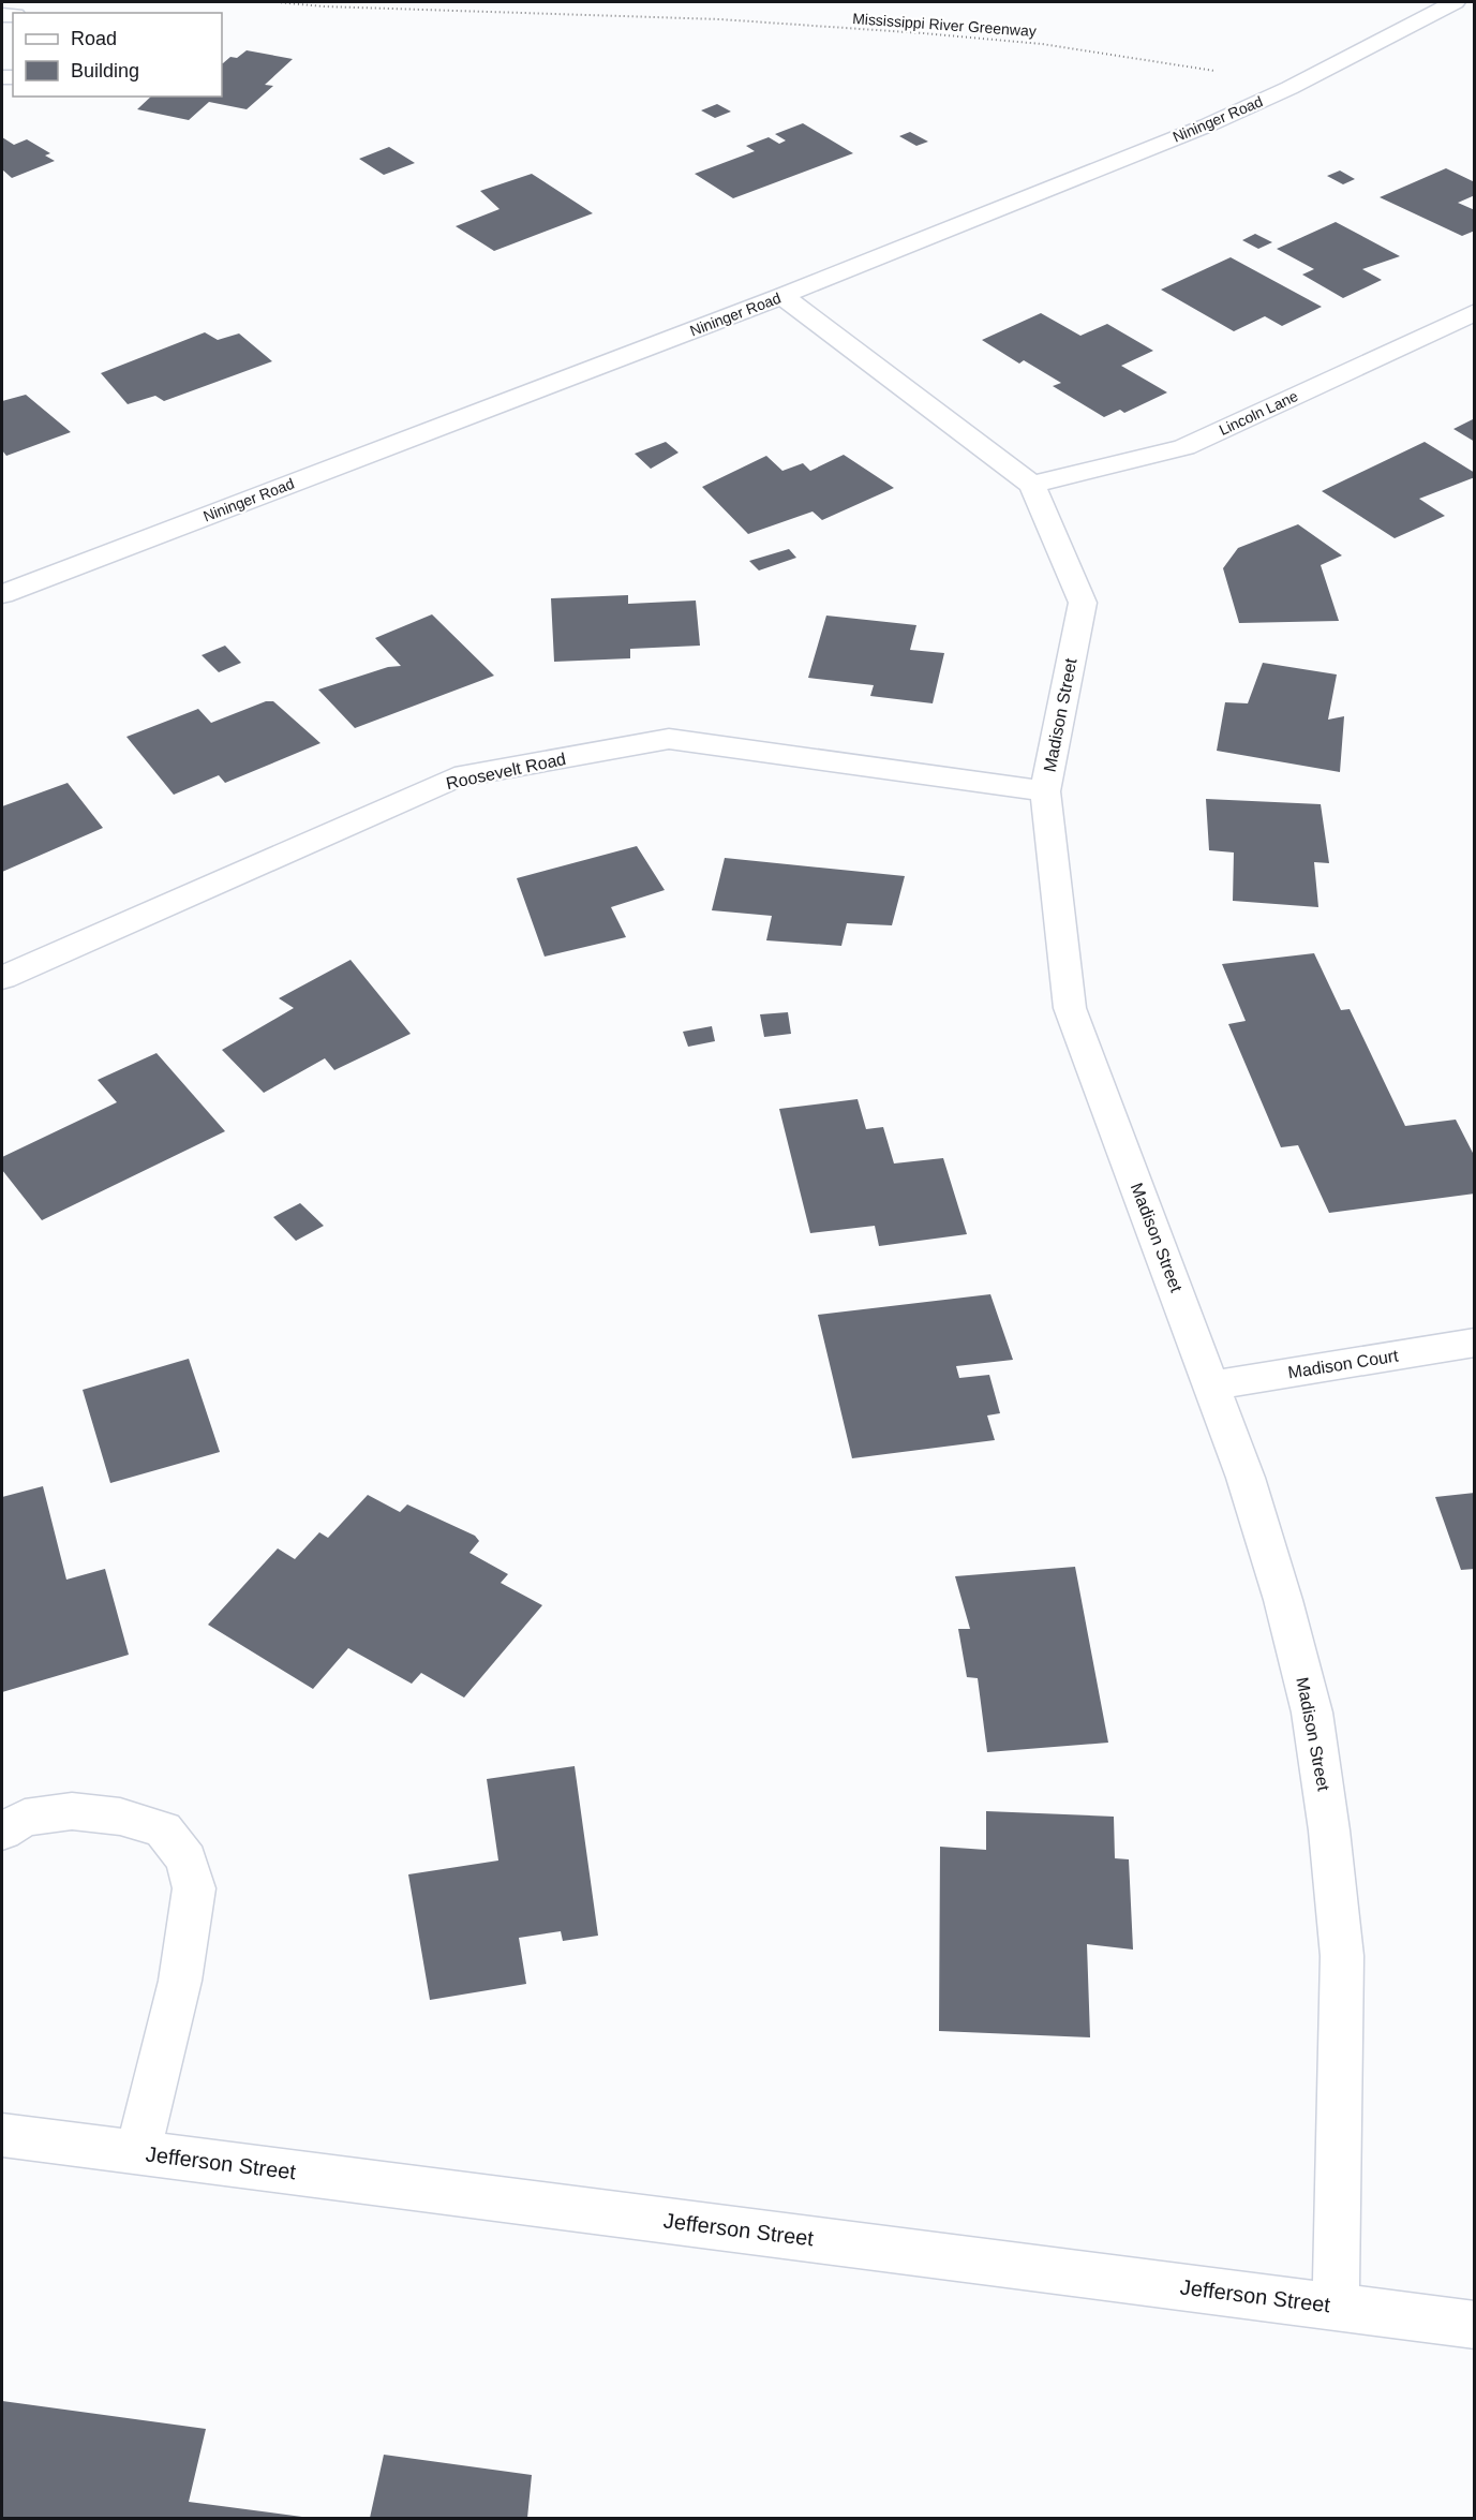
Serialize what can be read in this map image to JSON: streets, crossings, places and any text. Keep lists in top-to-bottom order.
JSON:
{
  "streets": {
    "street": [
      "Nininger Road",
      "Lincoln Lane",
      "Madison Street",
      "Roosevelt Road",
      "Madison Court",
      "Jefferson Street"
    ],
    "path": ["Mississippi River Greenway"]
  },
  "crossings": [
    ["Nininger Road", "Madison Street"],
    ["Lincoln Lane", "Madison Street"],
    ["Madison Street", "Roosevelt Road"],
    ["Madison Street", "Madison Court"],
    ["Madison Street", "Jefferson Street"]
  ],
  "legend": ["Road", "Building"]
}
